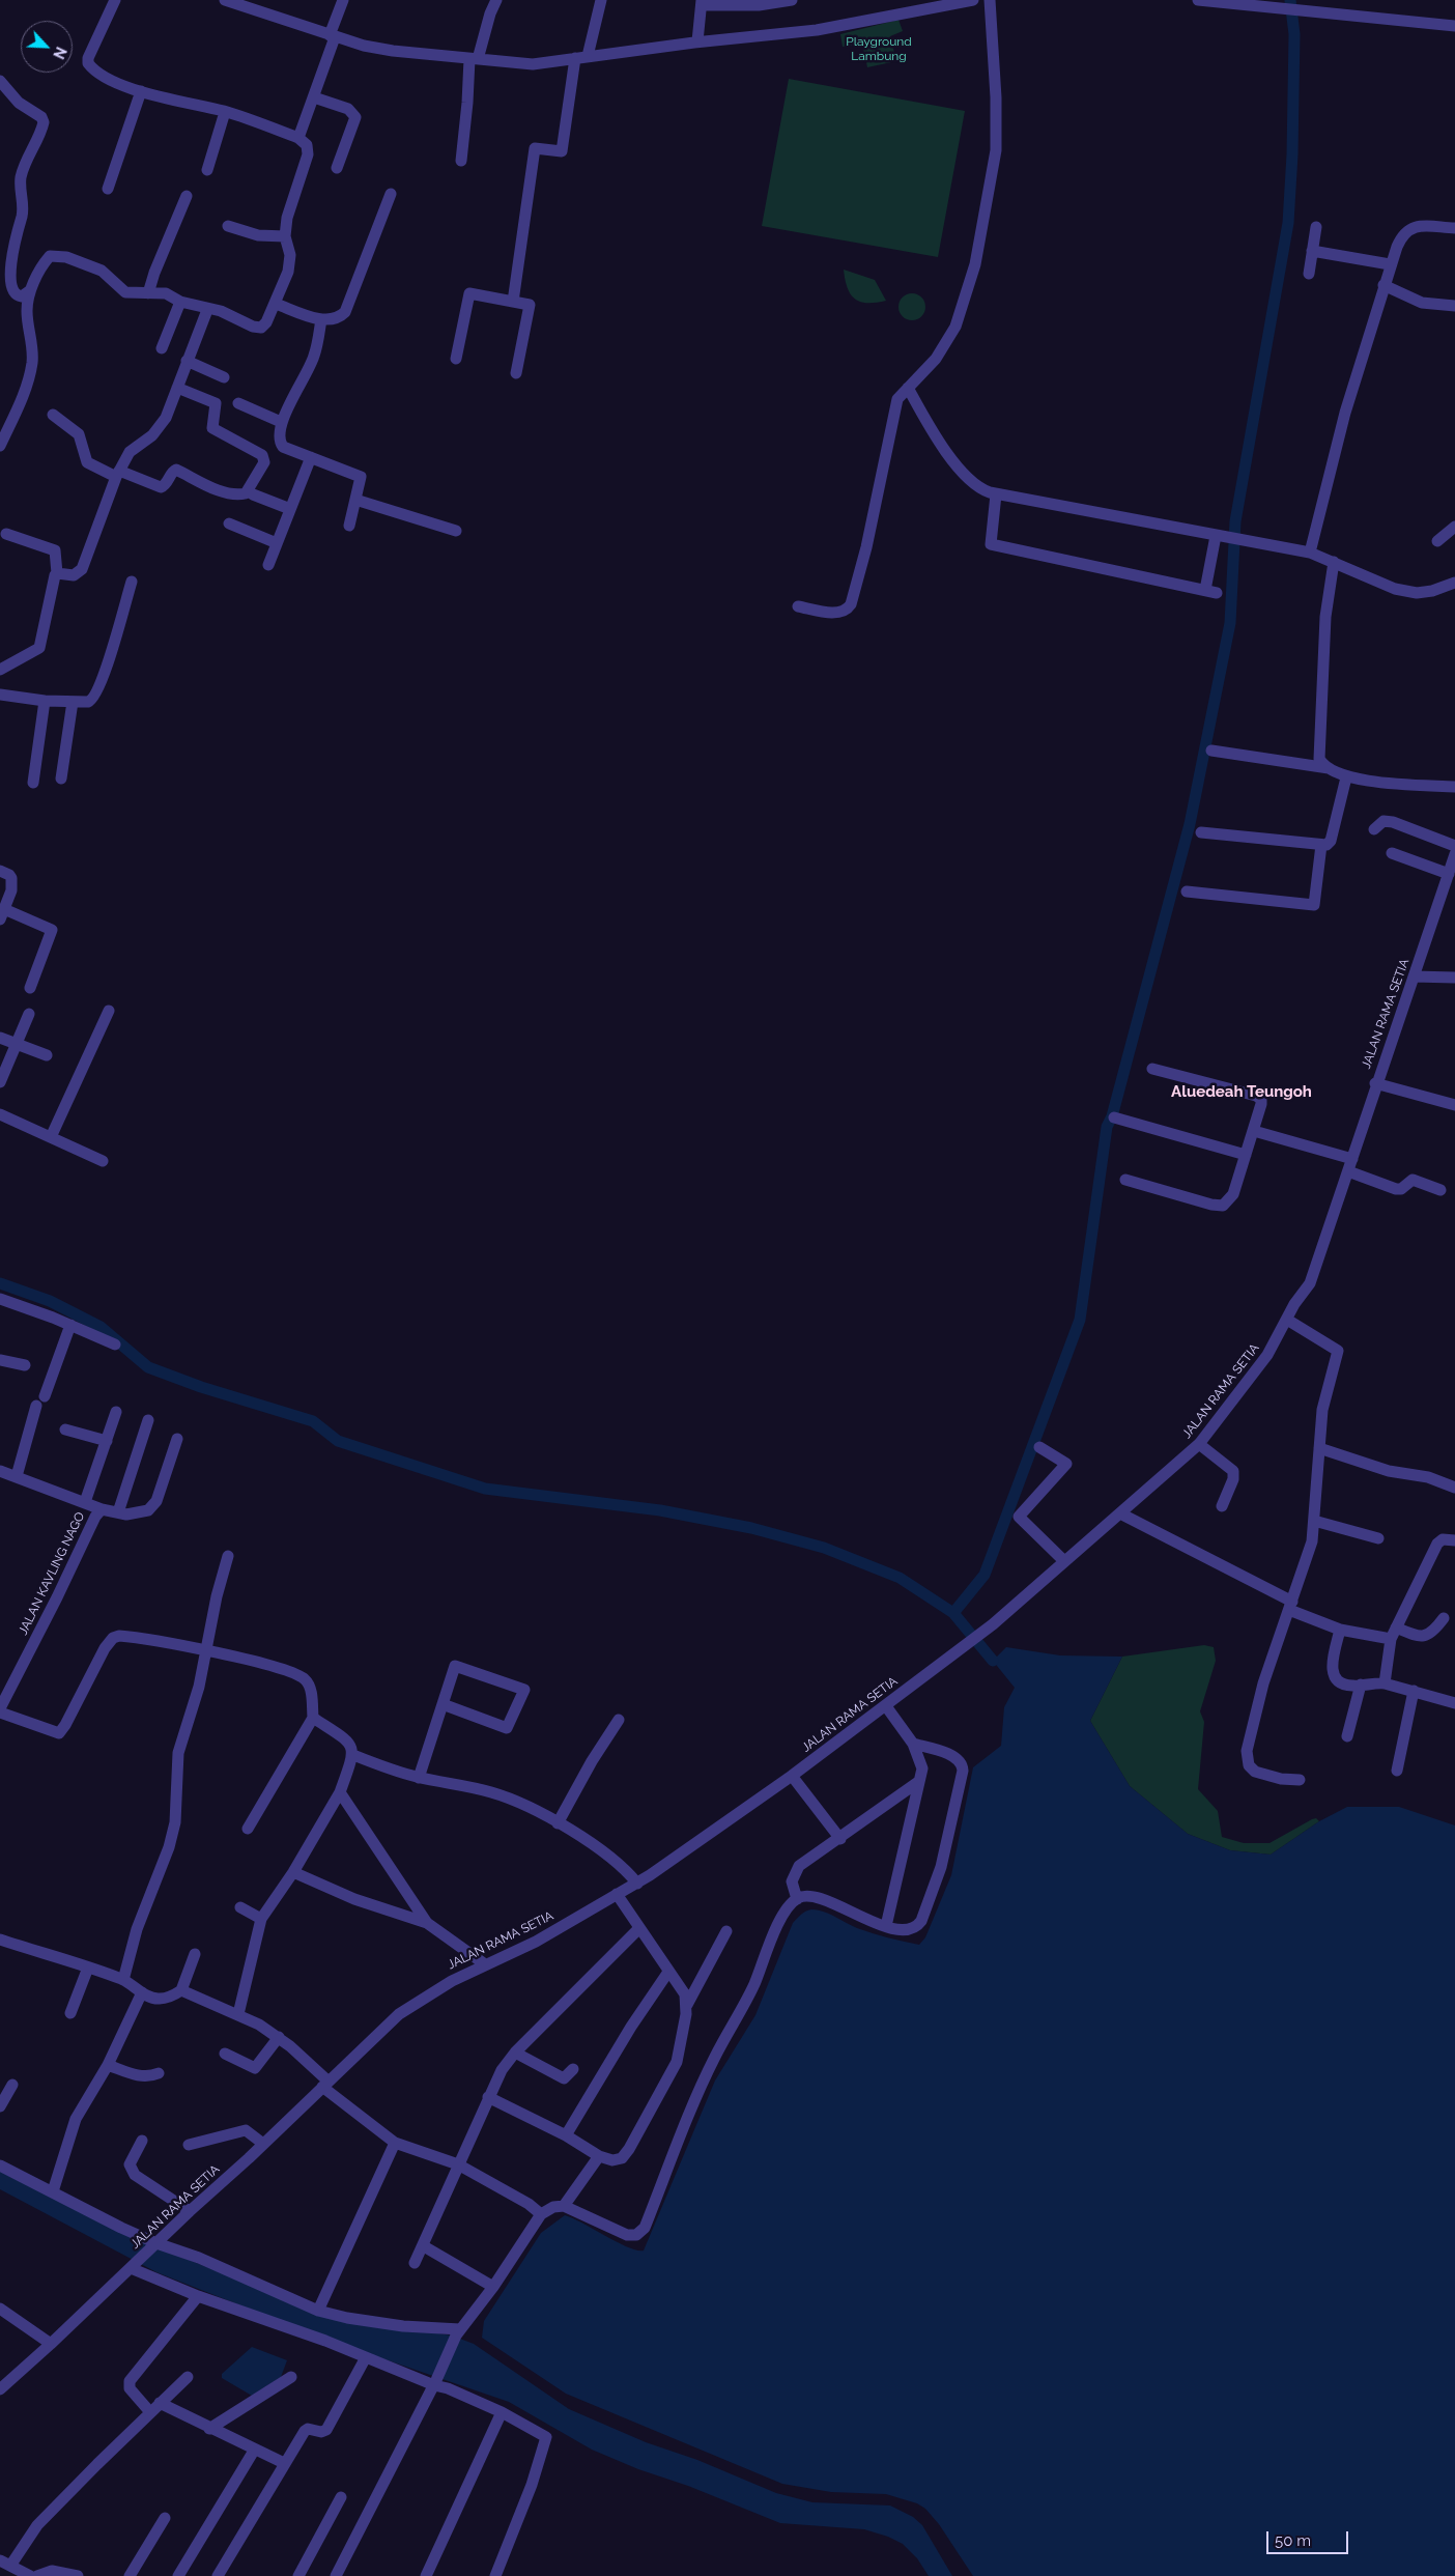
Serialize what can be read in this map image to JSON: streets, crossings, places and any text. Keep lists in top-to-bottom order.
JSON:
{
  "streets": {
    "street": ["JALAN RAMA SETIA", "JALAN KAVLING NAGO"]
  },
  "districts": ["Aluedeah Teungoh"],
  "parks": ["Playground Lambung"],
  "scale_bar": "50 m",
  "north": "bottom right"
}
